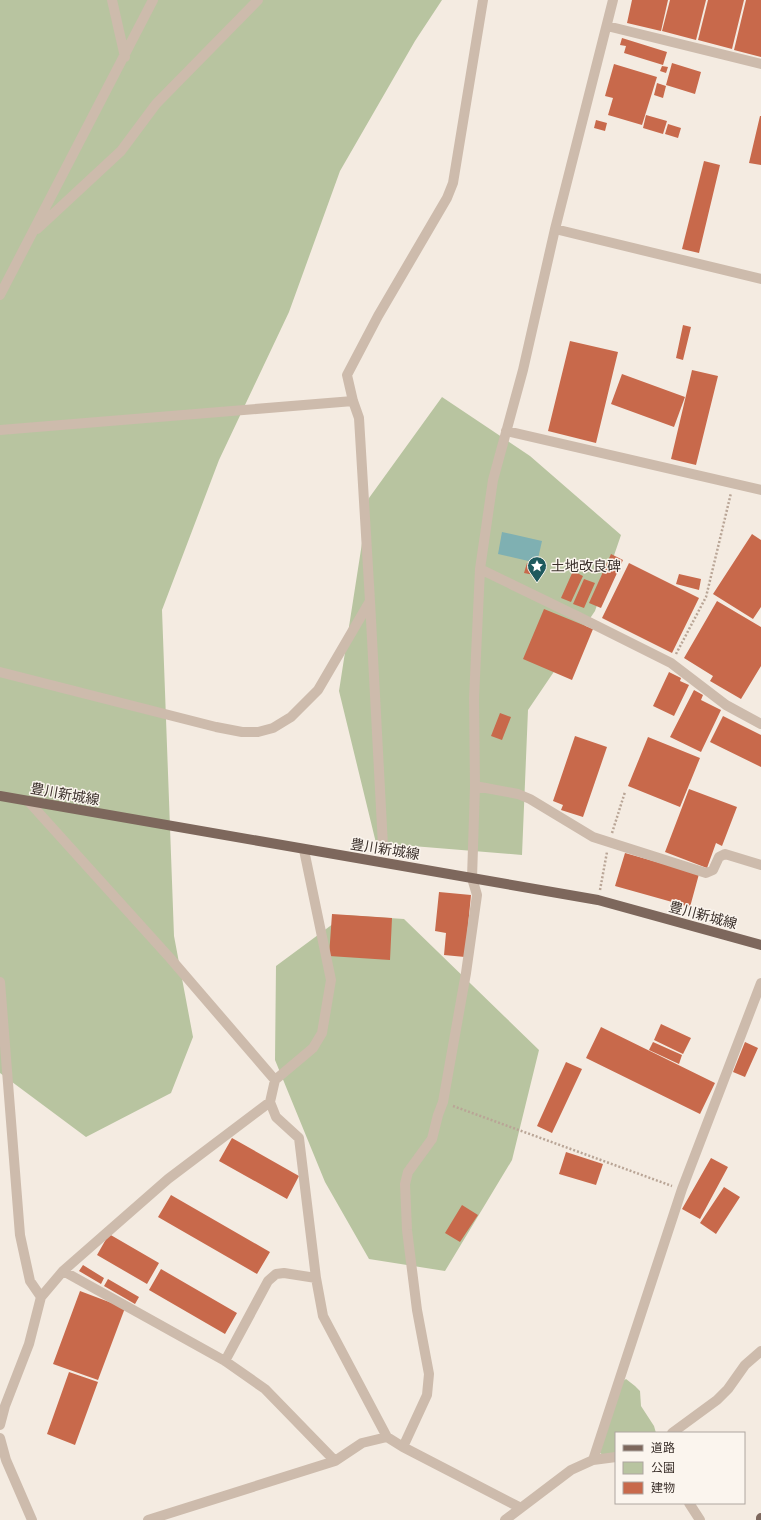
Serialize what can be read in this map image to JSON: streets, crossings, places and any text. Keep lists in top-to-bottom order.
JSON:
{
  "streets": {
    "main road": ["豊川新城線"]
  },
  "places": {
    "place": ["土地改良碑"]
  },
  "legend": ["道路", "公園", "建物"]
}
